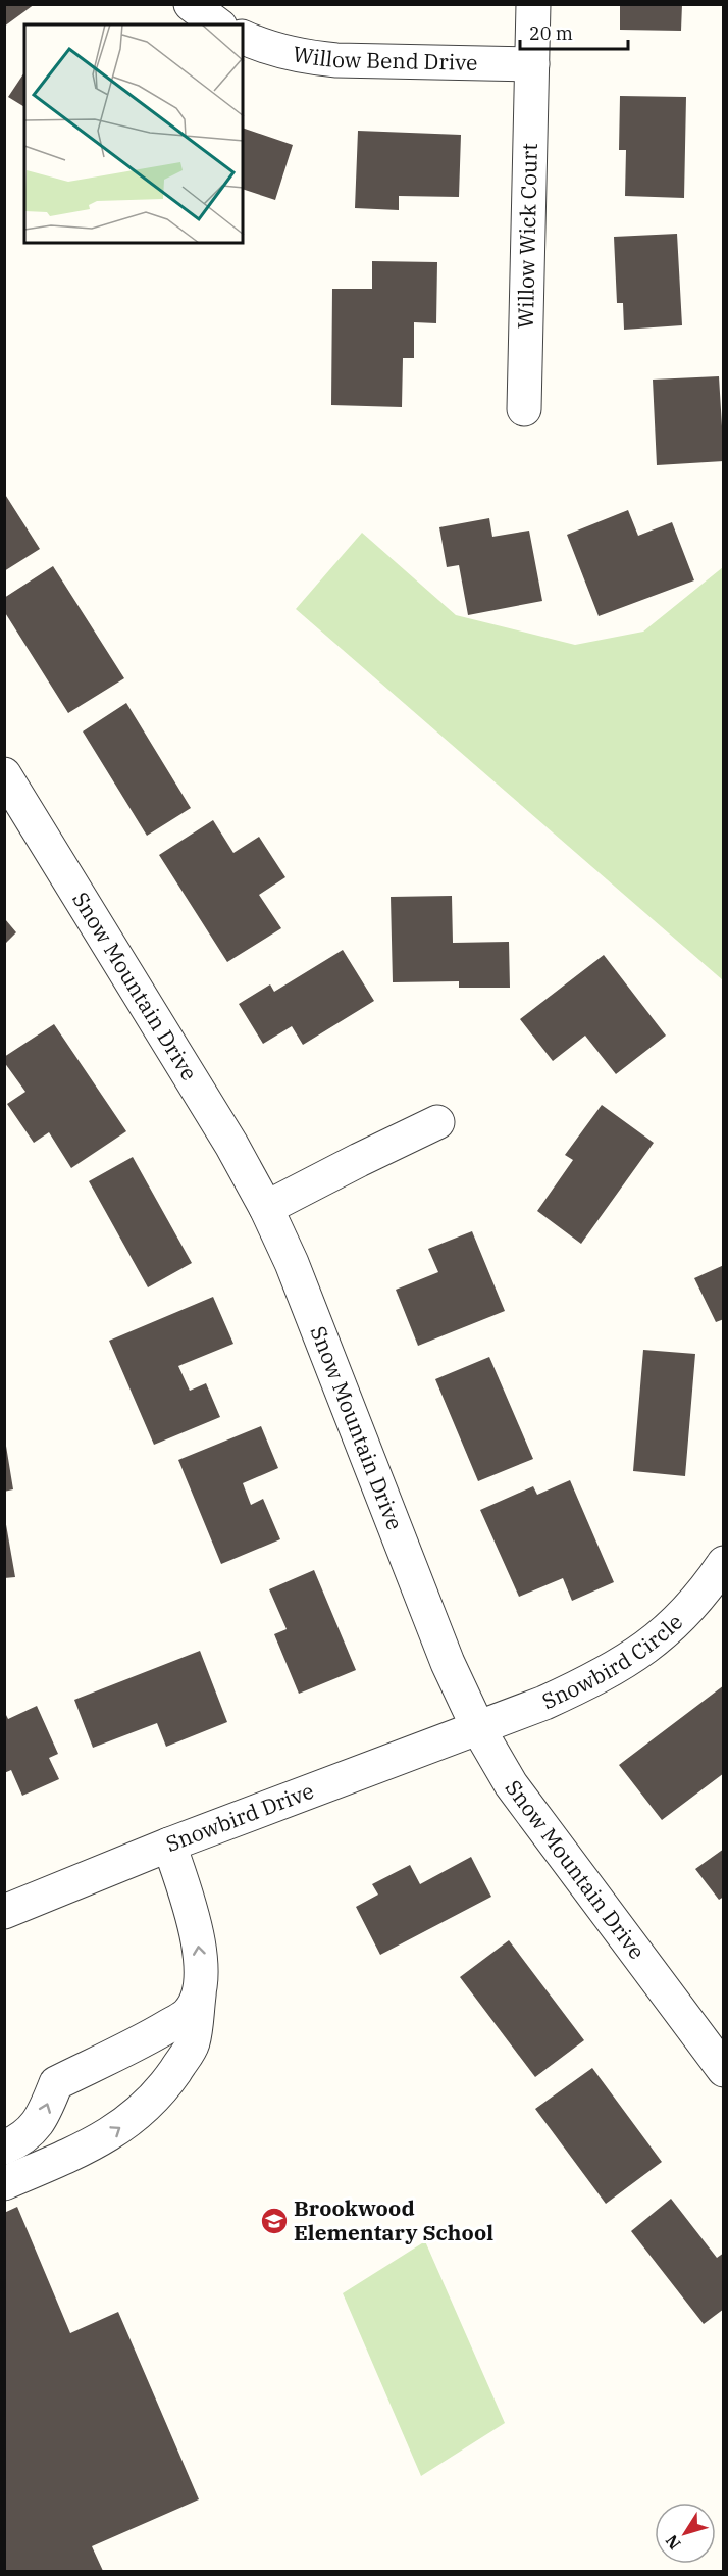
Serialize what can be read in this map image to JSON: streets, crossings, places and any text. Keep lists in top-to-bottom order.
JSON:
{
  "streets": {
    "street": [
      "Willow Bend Drive",
      "Willow Wick Court",
      "Snow Mountain Drive",
      "Snowbird Circle",
      "Snowbird Drive"
    ]
  },
  "crossings": [
    ["Willow Bend Drive", "Willow Wick Court"],
    ["Snow Mountain Drive", "Snowbird Circle"],
    ["Snow Mountain Drive", "Snowbird Drive"],
    ["Snowbird Circle", "Snowbird Drive"]
  ],
  "places": {
    "school or university": ["Brookwood Elementary School"]
  },
  "scale_bar": "20 m",
  "north": "bottom left"
}
